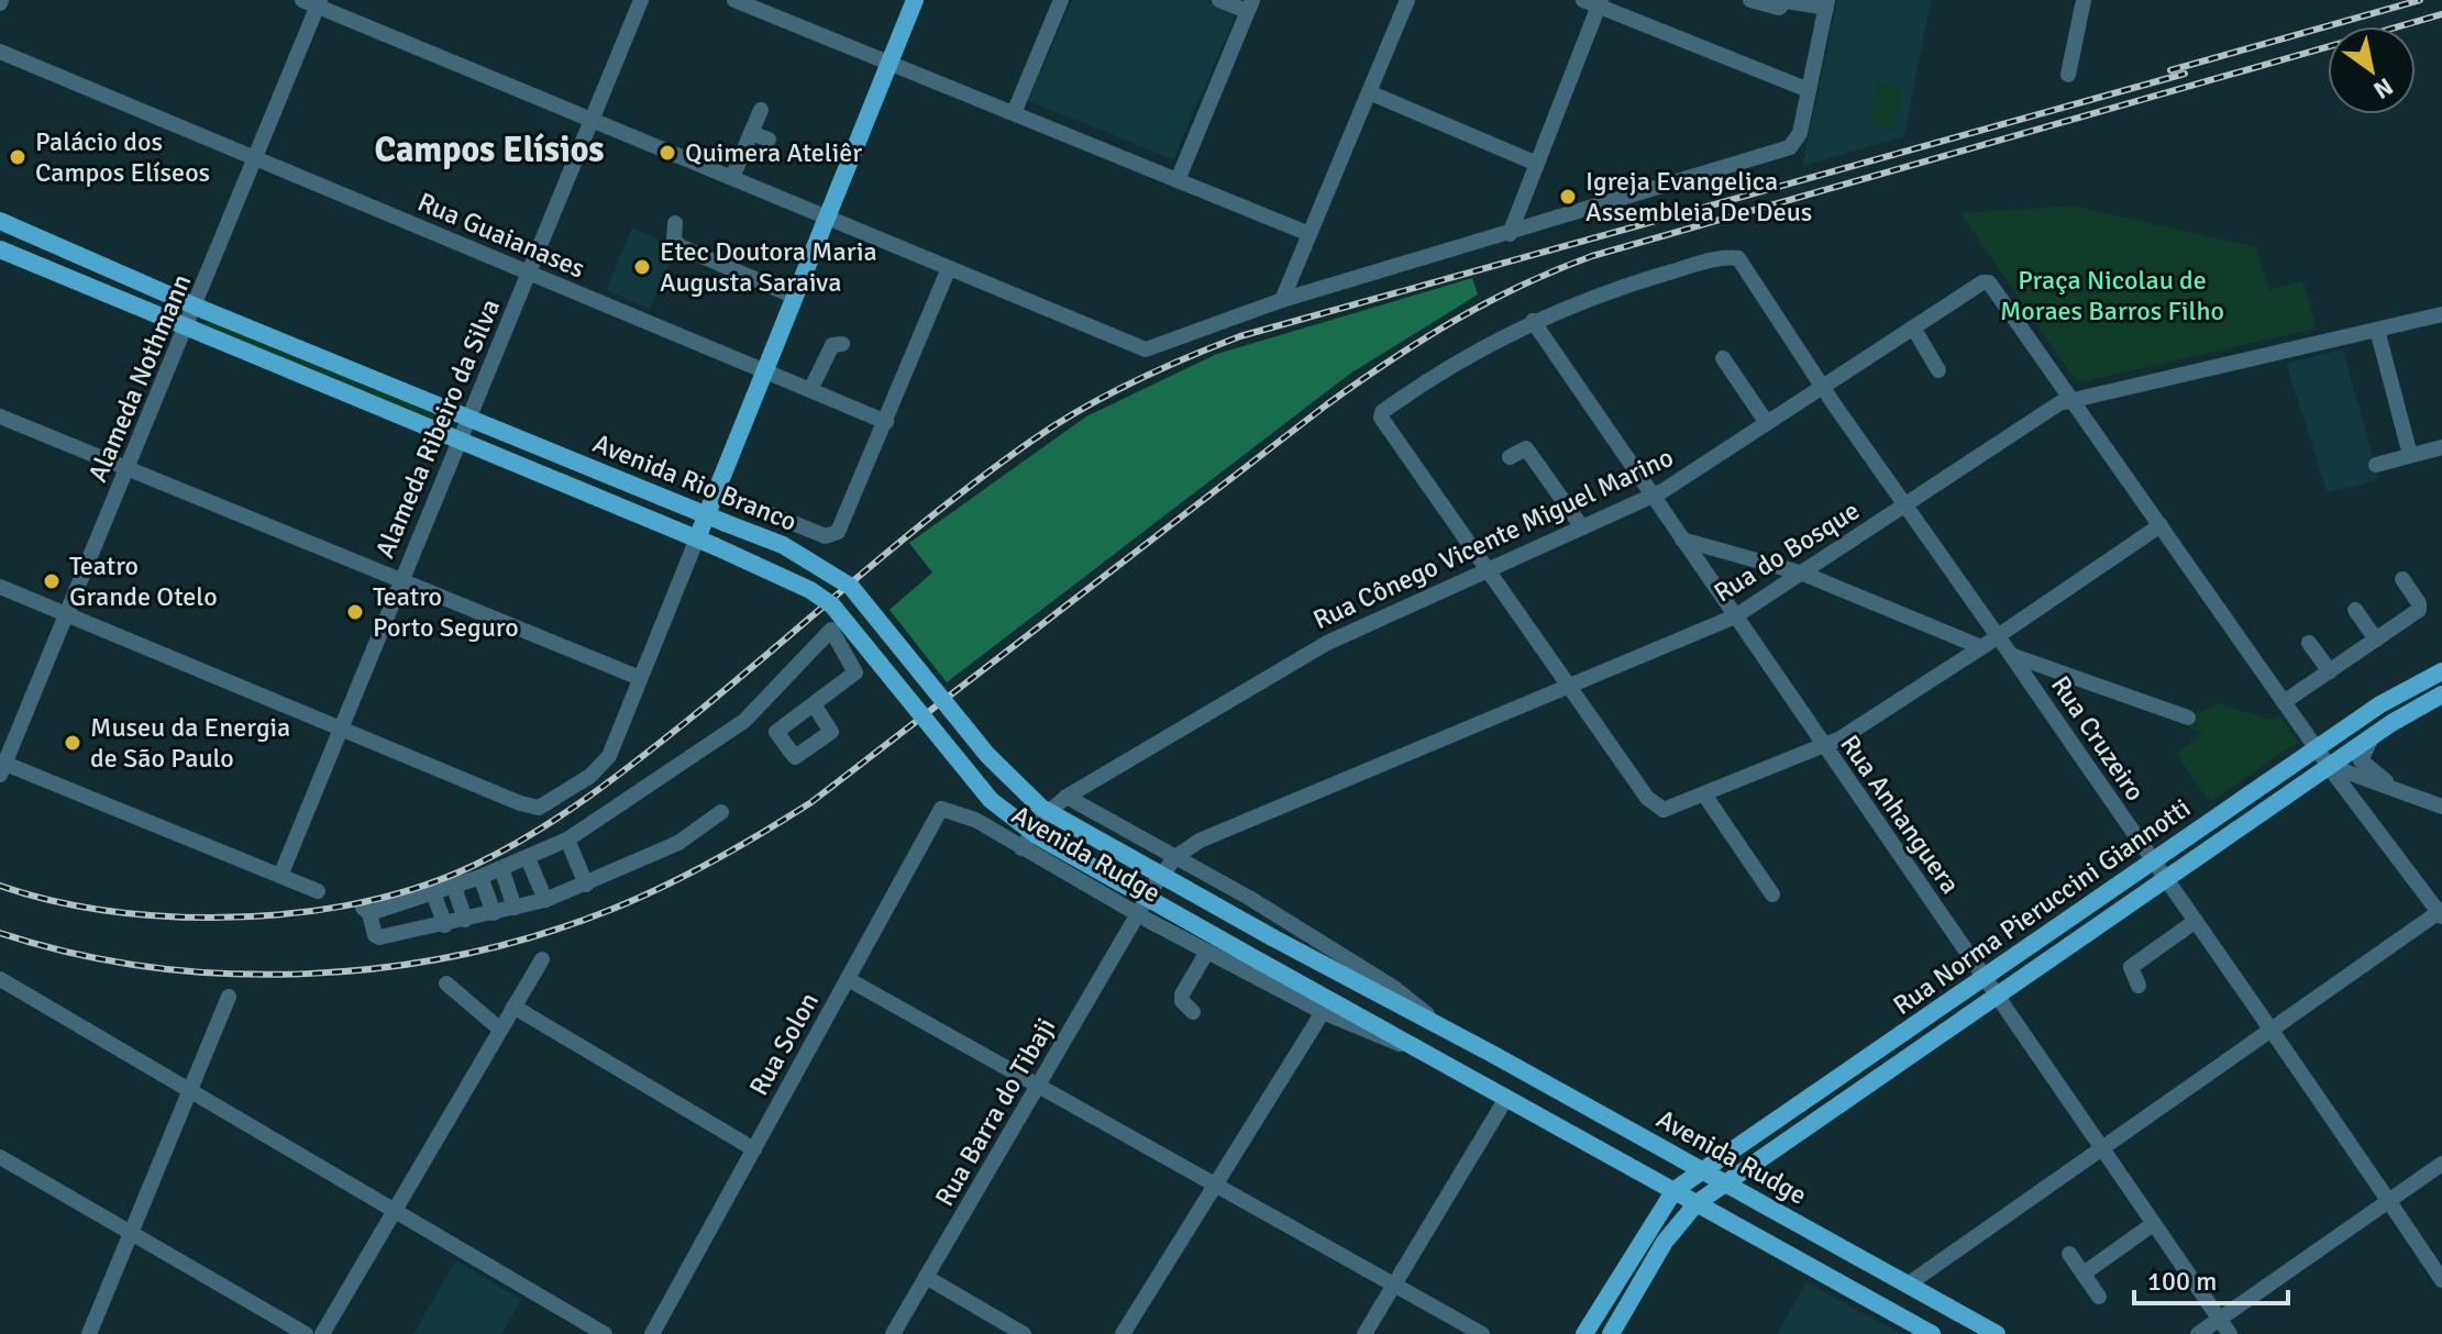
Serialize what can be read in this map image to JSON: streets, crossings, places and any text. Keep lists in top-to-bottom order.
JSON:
{
  "streets": {
    "main road": ["Avenida Rio Branco", "Avenida Rudge", "Rua Norma Pieruccini Giannotti"],
    "street": [
      "Rua Guaianases",
      "Alameda Nothmann",
      "Alameda Ribeiro da Silva",
      "Rua Cônego Vicente Miguel Marino",
      "Rua do Bosque",
      "Rua Cruzeiro",
      "Rua Anhanguera",
      "Rua Solon",
      "Rua Barra do Tibaji"
    ]
  },
  "crossings": [
    ["Rua Guaianases", "Alameda Nothmann"],
    ["Rua Guaianases", "Alameda Ribeiro da Silva"],
    ["Rua Guaianases", "Avenida Rio Branco"],
    ["Alameda Nothmann", "Avenida Rio Branco"],
    ["Alameda Ribeiro da Silva", "Avenida Rio Branco"],
    ["Avenida Rio Branco", "Avenida Rudge"],
    ["Rua Cônego Vicente Miguel Marino", "Rua do Bosque"],
    ["Rua Cônego Vicente Miguel Marino", "Rua Cruzeiro"],
    ["Rua Cônego Vicente Miguel Marino", "Rua Anhanguera"],
    ["Rua Cônego Vicente Miguel Marino", "Avenida Rudge"],
    ["Rua do Bosque", "Rua Cruzeiro"],
    ["Rua do Bosque", "Rua Anhanguera"],
    ["Rua do Bosque", "Avenida Rudge"],
    ["Rua do Bosque", "Rua Barra do Tibaji"],
    ["Rua Cruzeiro", "Rua Anhanguera"],
    ["Rua Cruzeiro", "Rua Norma Pieruccini Giannotti"],
    ["Rua Anhanguera", "Rua Norma Pieruccini Giannotti"],
    ["Avenida Rudge", "Rua Norma Pieruccini Giannotti"],
    ["Avenida Rudge", "Rua Solon"],
    ["Avenida Rudge", "Rua Barra do Tibaji"]
  ],
  "districts": ["Campos Elísios"],
  "parks": ["Praça Nicolau de Moraes Barros Filho"],
  "places": [
    "Quimera Ateliêr",
    "Palácio dos Campos Elíseos",
    "Igreja Evangelica Assembleia De Deus",
    "Etec Doutora Maria Augusta Saraiva",
    "Teatro Grande Otelo",
    "Teatro Porto Seguro",
    "Museu da Energia de São Paulo"
  ],
  "scale_bar": "100 m",
  "north": "bottom right"
}
